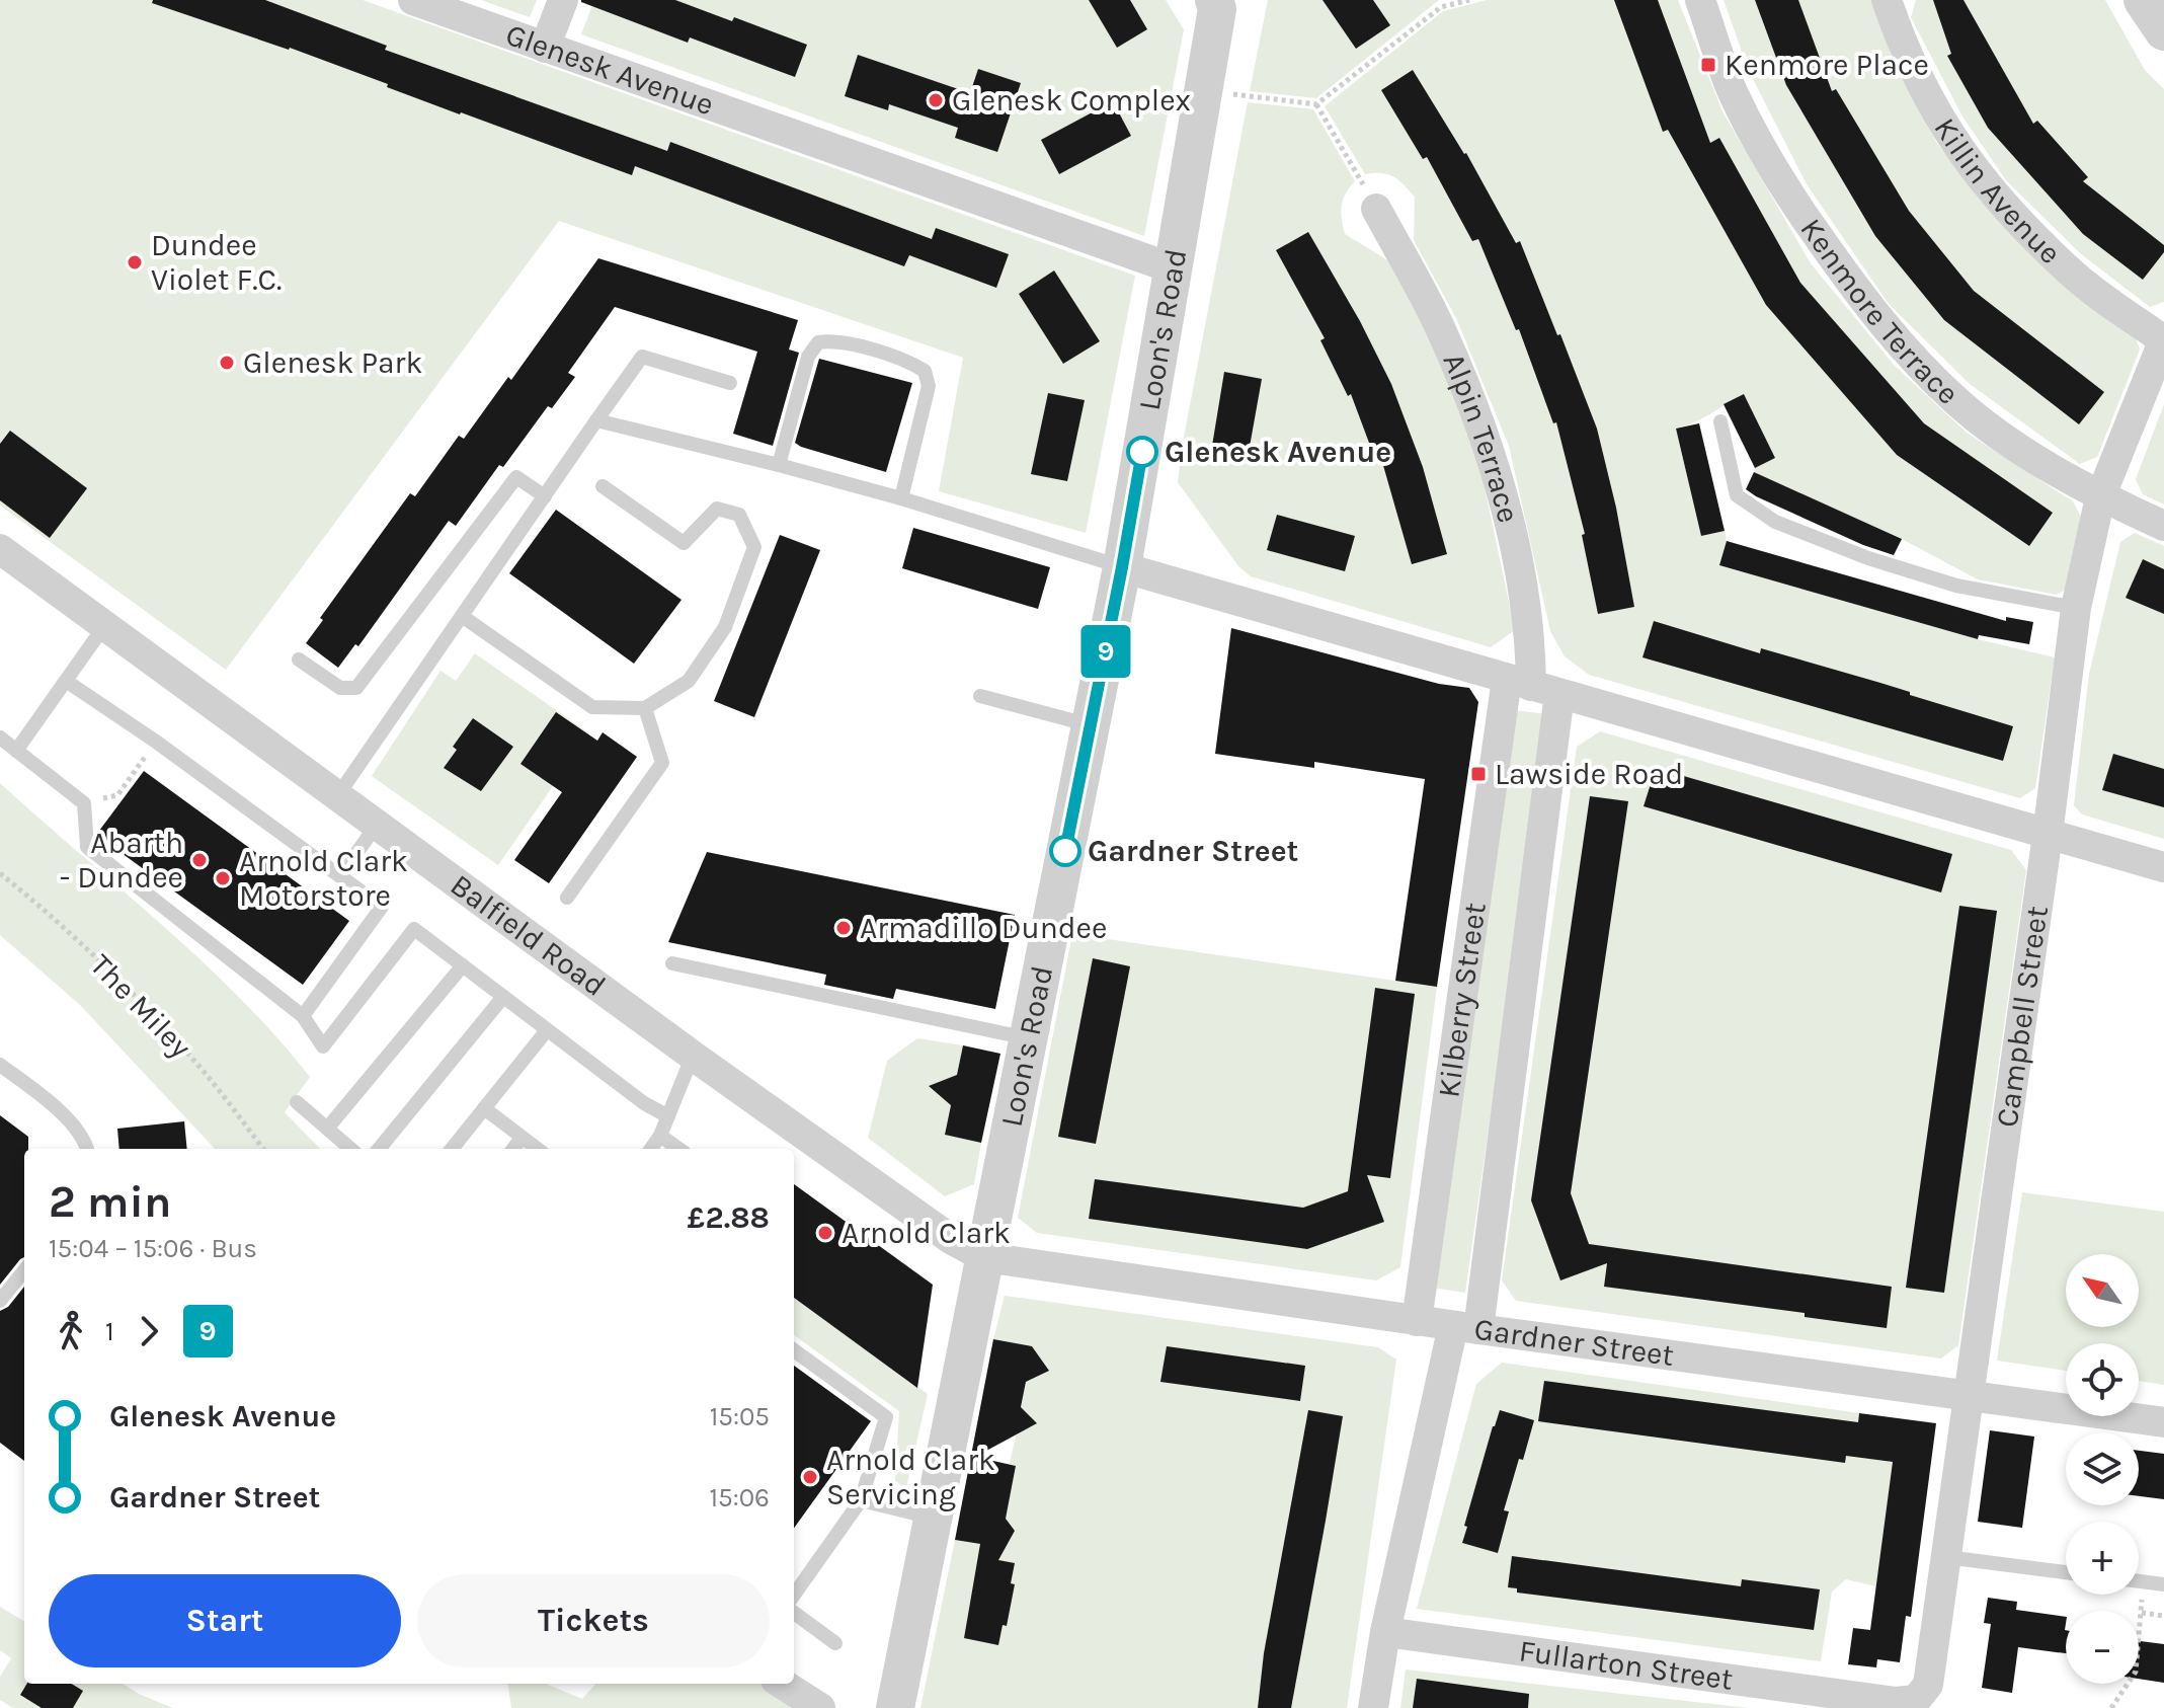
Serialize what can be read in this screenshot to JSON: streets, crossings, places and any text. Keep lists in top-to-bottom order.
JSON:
{
  "streets": {
    "street": [
      "Glenesk Avenue",
      "Killin Avenue",
      "Kenmore Terrace",
      "Loon's Road",
      "Alpin Terrace",
      "Balfield Road",
      "Kilberry Street",
      "Campbell Street",
      "Gardner Street",
      "Fullarton Street"
    ],
    "path": ["The Miley"]
  },
  "crossings": [
    ["Glenesk Avenue", "Loon's Road"],
    ["Killin Avenue", "Campbell Street"],
    ["Kenmore Terrace", "Campbell Street"],
    ["Loon's Road", "Balfield Road"],
    ["Loon's Road", "Gardner Street"],
    ["Alpin Terrace", "Kilberry Street"],
    ["Balfield Road", "Gardner Street"],
    ["Kilberry Street", "Gardner Street"],
    ["Kilberry Street", "Fullarton Street"],
    ["Campbell Street", "Gardner Street"],
    ["Campbell Street", "Fullarton Street"]
  ],
  "places": {
    "transit": ["Kenmore Place", "Lawside Road"],
    "other": [
      "Glenesk Complex",
      "Dundee Violet F.C.",
      "Glenesk Park",
      "Glenesk Avenue",
      "Gardner Street",
      "Abarth - Dundee",
      "Arnold Clark Motorstore",
      "Armadillo Dundee",
      "Arnold Clark",
      "Arnold Clark Servicing"
    ]
  },
  "lines": ["bus line 9"],
  "north": "top left",
  "page": {
    "on_map": "9",
    "heading": ["2 min", "15:04 – 15:06 · Bus", "£2.88"],
    "map_buttons": ["+", "−"],
    "legs": ["1", "9"],
    "list": [
      {
        "name": "Glenesk Avenue",
        "value": "15:05"
      },
      {
        "name": "Gardner Street",
        "value": "15:06"
      }
    ],
    "buttons": ["Start", "Tickets"]
  }
}
